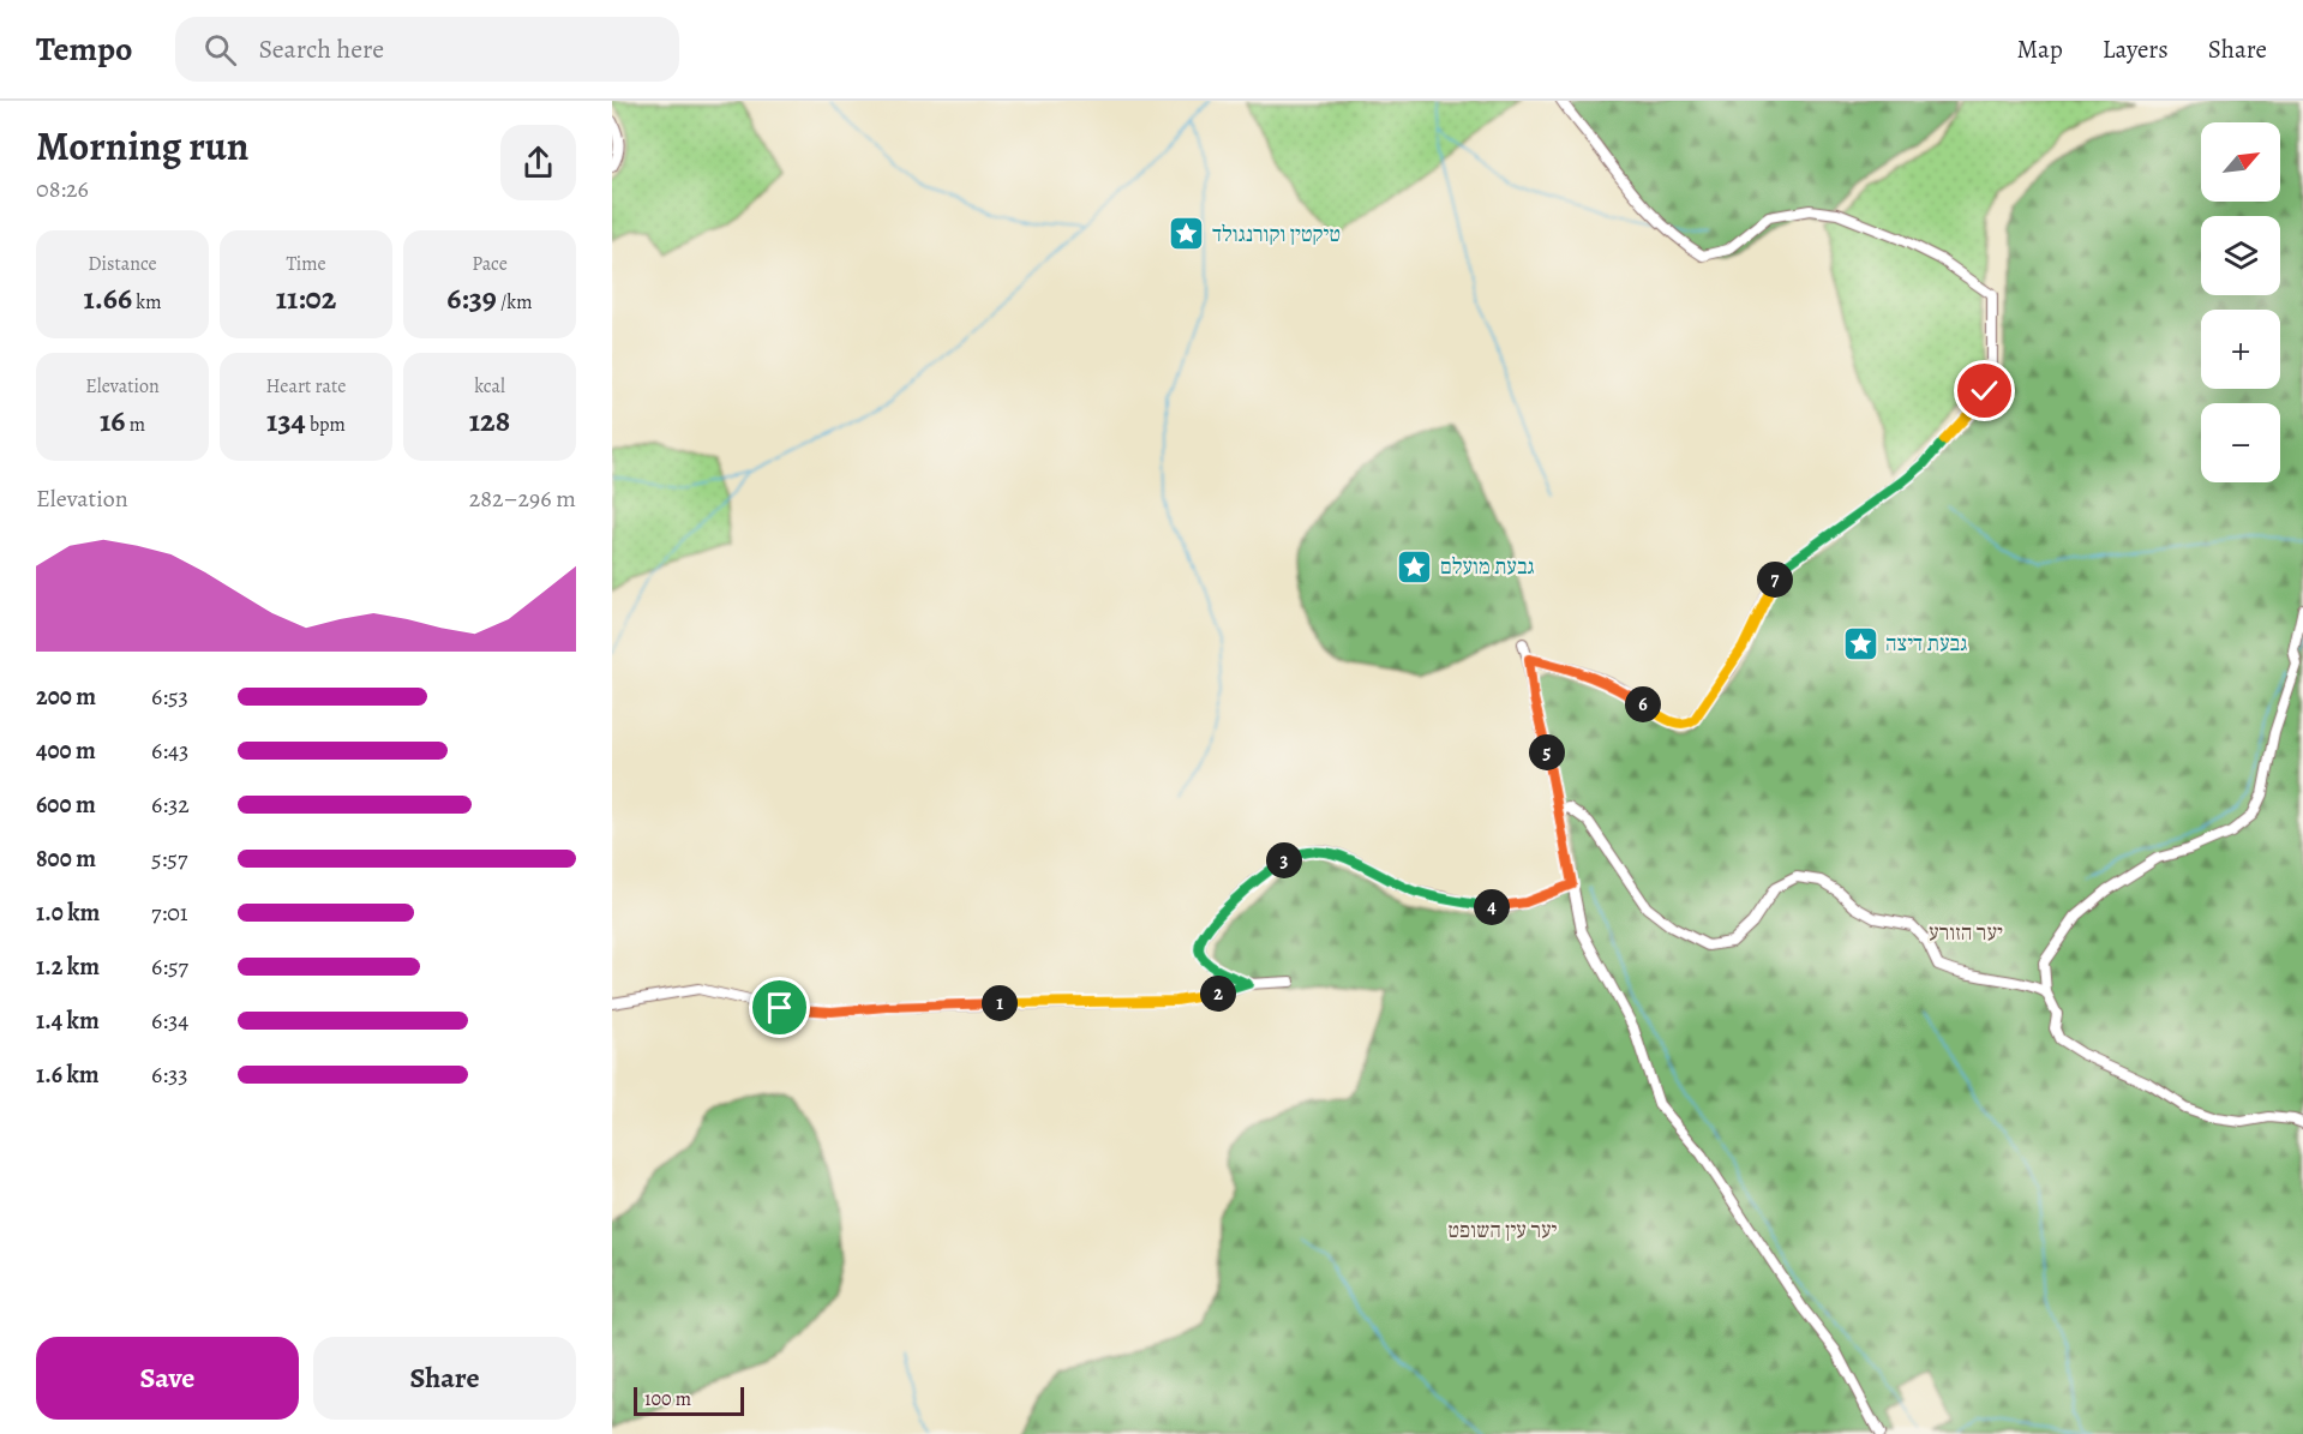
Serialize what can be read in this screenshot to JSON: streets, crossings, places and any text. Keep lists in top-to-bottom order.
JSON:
{
  "parks": ["יער הזורע", "יער עין השופט"],
  "places": {
    "place": ["טיקטין וקורנגולד", "גבעת מועלם", "גבעת דיצה"]
  },
  "scale_bar": "100 m",
  "north": "top right",
  "page": {
    "header": "Tempo",
    "search": "Search here",
    "nav": ["Map", "Layers", "Share"],
    "heading": ["Morning run", "08:26"],
    "map_buttons": ["+", "−"],
    "stats": [
      ["Distance", "1.66 km"],
      ["Time", "11:02"],
      ["Pace", "6:39 /km"],
      ["Elevation", "16 m"],
      ["Heart rate", "134 bpm"],
      ["kcal", "128"]
    ],
    "chart": ["Elevation", "282–296 m"],
    "pins": [
      "7",
      "6",
      "5",
      "3",
      "4",
      "2",
      "1"
    ],
    "list": [
      {
        "name": "200 m",
        "note": "6:53"
      },
      {
        "name": "400 m",
        "note": "6:43"
      },
      {
        "name": "600 m",
        "note": "6:32"
      },
      {
        "name": "800 m",
        "note": "5:57"
      },
      {
        "name": "1.0 km",
        "note": "7:01"
      },
      {
        "name": "1.2 km",
        "note": "6:57"
      },
      {
        "name": "1.4 km",
        "note": "6:34"
      },
      {
        "name": "1.6 km",
        "note": "6:33"
      }
    ],
    "buttons": ["Save", "Share"],
    "scale": "100 m"
  }
}
